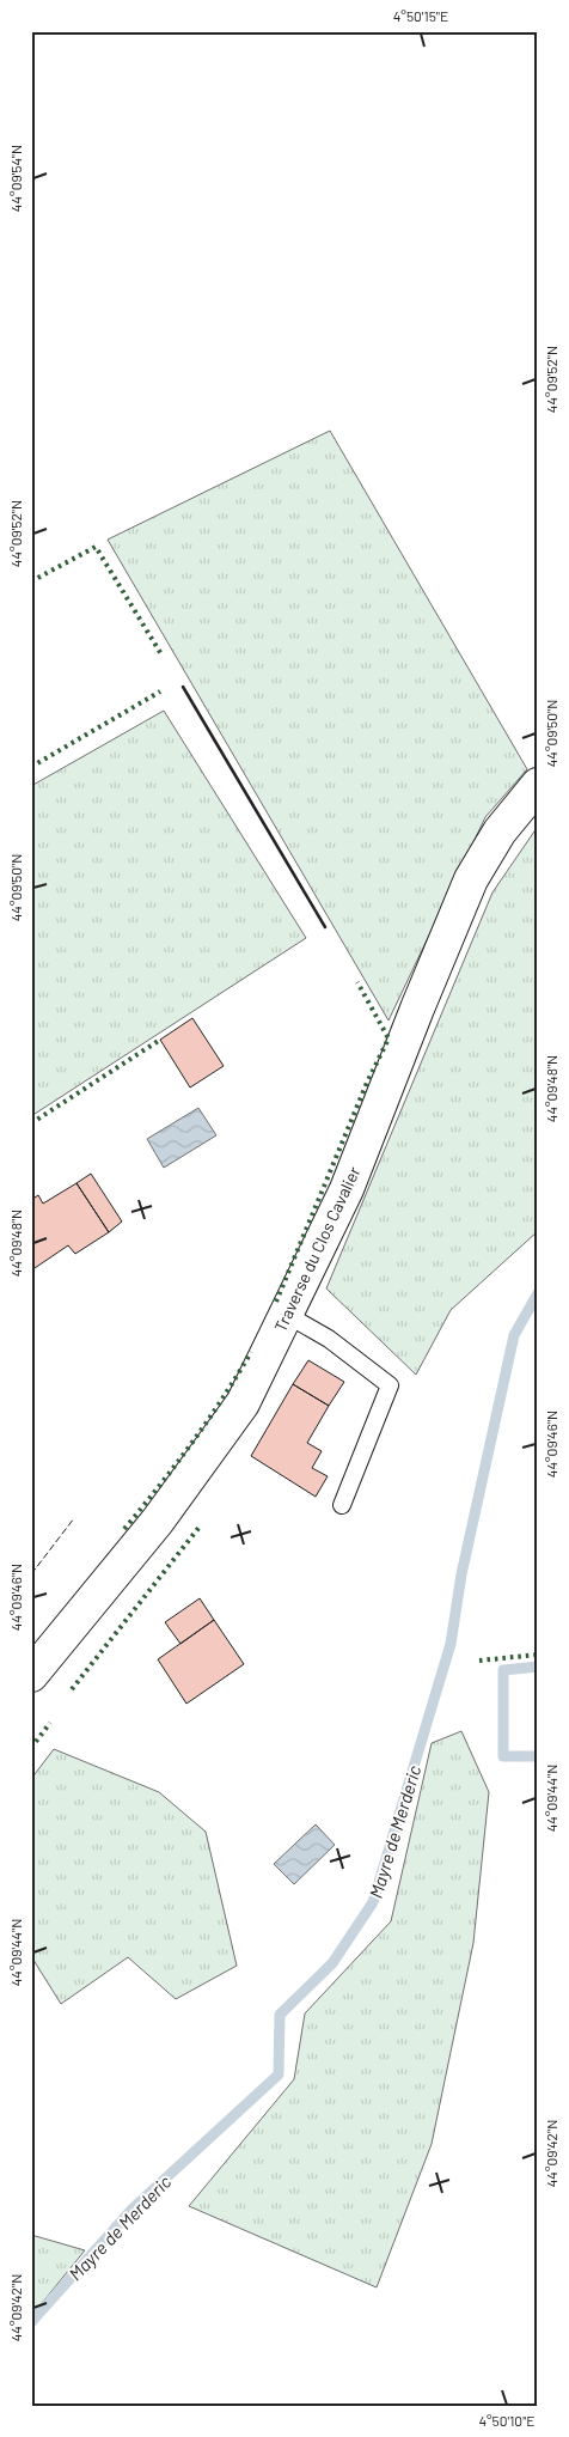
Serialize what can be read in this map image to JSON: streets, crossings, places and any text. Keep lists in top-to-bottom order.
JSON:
{
  "streets": {
    "street": ["Traverse du Clos Cavalier"]
  },
  "water": ["Mayre de Merderic"],
  "coordinates": [
    "4°50'15\"E",
    "44°09'54\"N",
    "44°09'52\"N",
    "44°09'50\"N",
    "44°09'48\"N",
    "44°09'46\"N",
    "44°09'44\"N",
    "44°09'42\"N",
    "4°50'10\"E"
  ]
}
